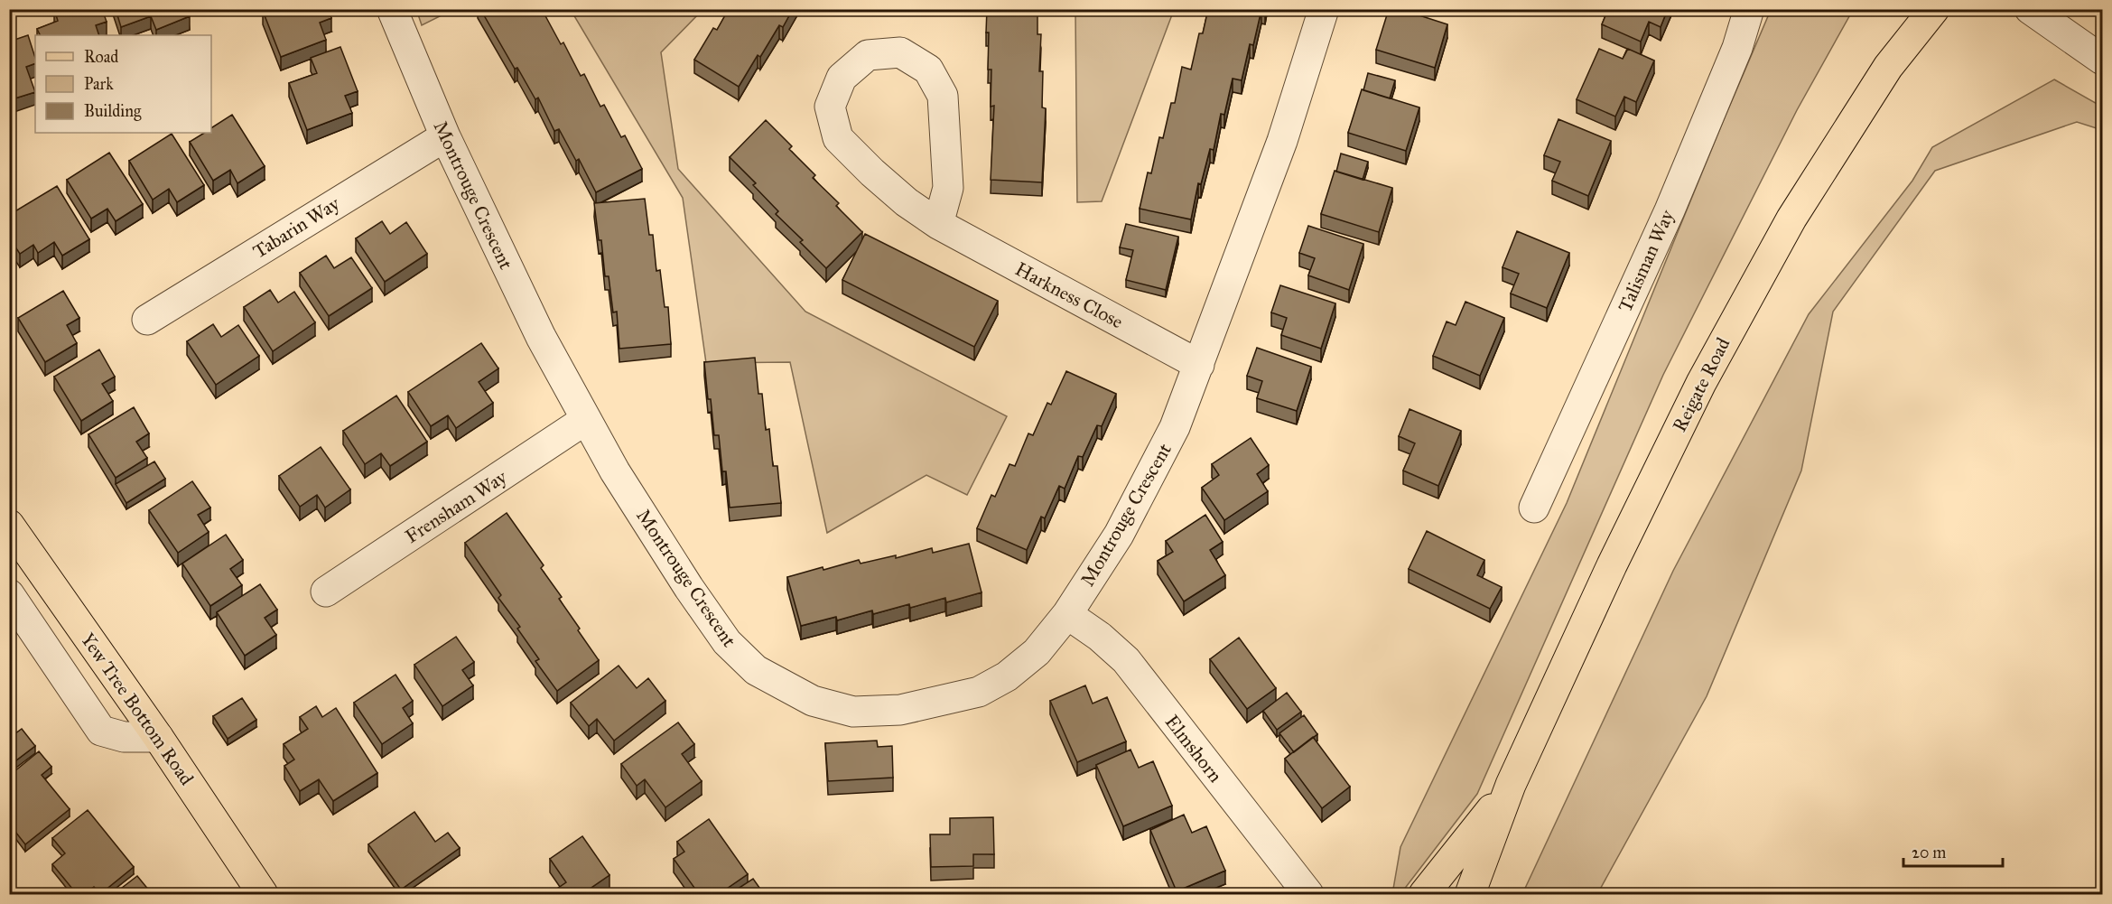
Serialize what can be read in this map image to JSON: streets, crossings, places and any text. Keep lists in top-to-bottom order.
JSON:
{
  "streets": {
    "main road": ["Reigate Road", "Yew Tree Bottom Road"],
    "street": [
      "Montrouge Crescent",
      "Tabarin Way",
      "Talisman Way",
      "Harkness Close",
      "Frensham Way",
      "Elmshorn"
    ]
  },
  "crossings": [
    ["Montrouge Crescent", "Tabarin Way"],
    ["Montrouge Crescent", "Harkness Close"],
    ["Montrouge Crescent", "Frensham Way"],
    ["Montrouge Crescent", "Elmshorn"]
  ],
  "legend": ["Road", "Park", "Building"],
  "scale_bar": "20 m"
}
